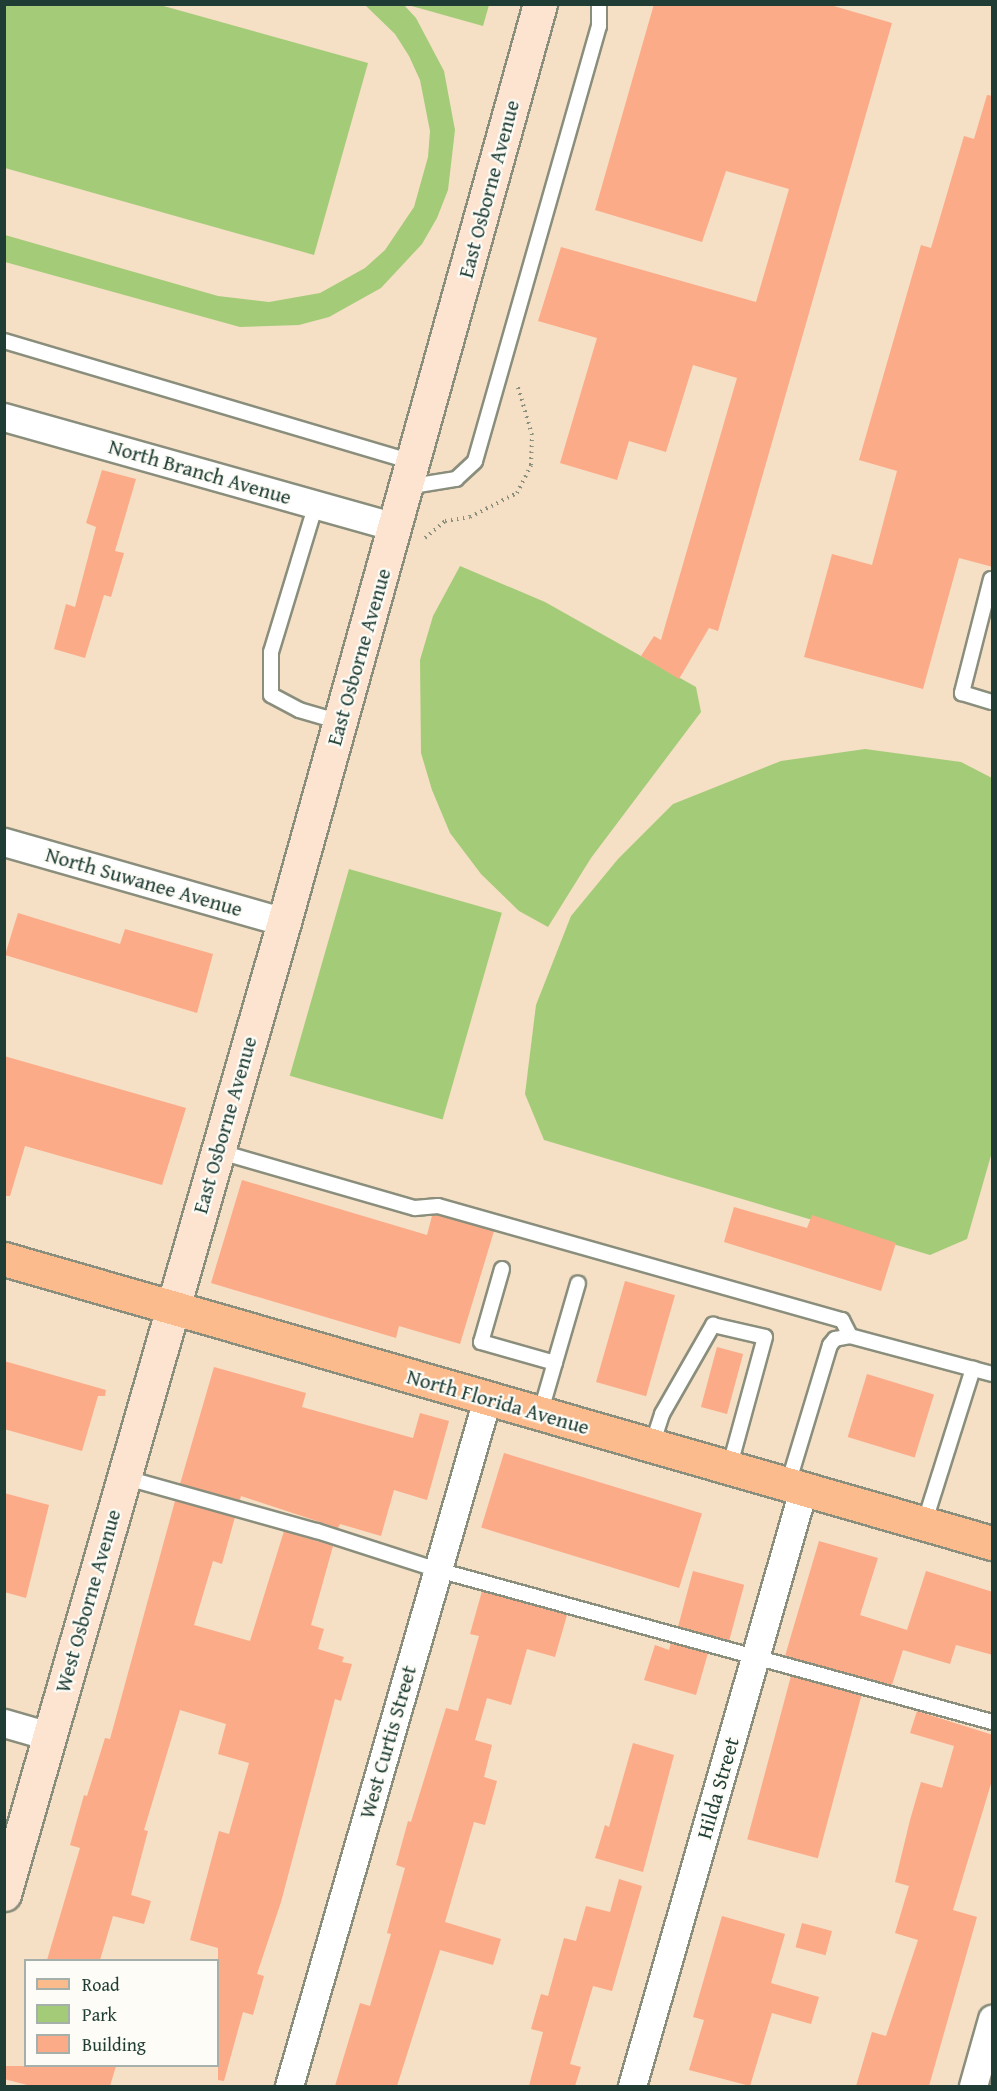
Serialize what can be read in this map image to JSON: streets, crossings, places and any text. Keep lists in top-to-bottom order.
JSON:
{
  "streets": {
    "main road": ["North Florida Avenue"],
    "street": [
      "East Osborne Avenue",
      "North Branch Avenue",
      "North Suwanee Avenue",
      "West Osborne Avenue",
      "West Curtis Street",
      "Hilda Street"
    ]
  },
  "crossings": [
    ["East Osborne Avenue", "North Branch Avenue"],
    ["East Osborne Avenue", "North Suwanee Avenue"],
    ["East Osborne Avenue", "North Florida Avenue"],
    ["East Osborne Avenue", "West Osborne Avenue"],
    ["North Florida Avenue", "West Osborne Avenue"],
    ["North Florida Avenue", "West Curtis Street"],
    ["North Florida Avenue", "Hilda Street"]
  ],
  "legend": ["Road", "Park", "Building"]
}
